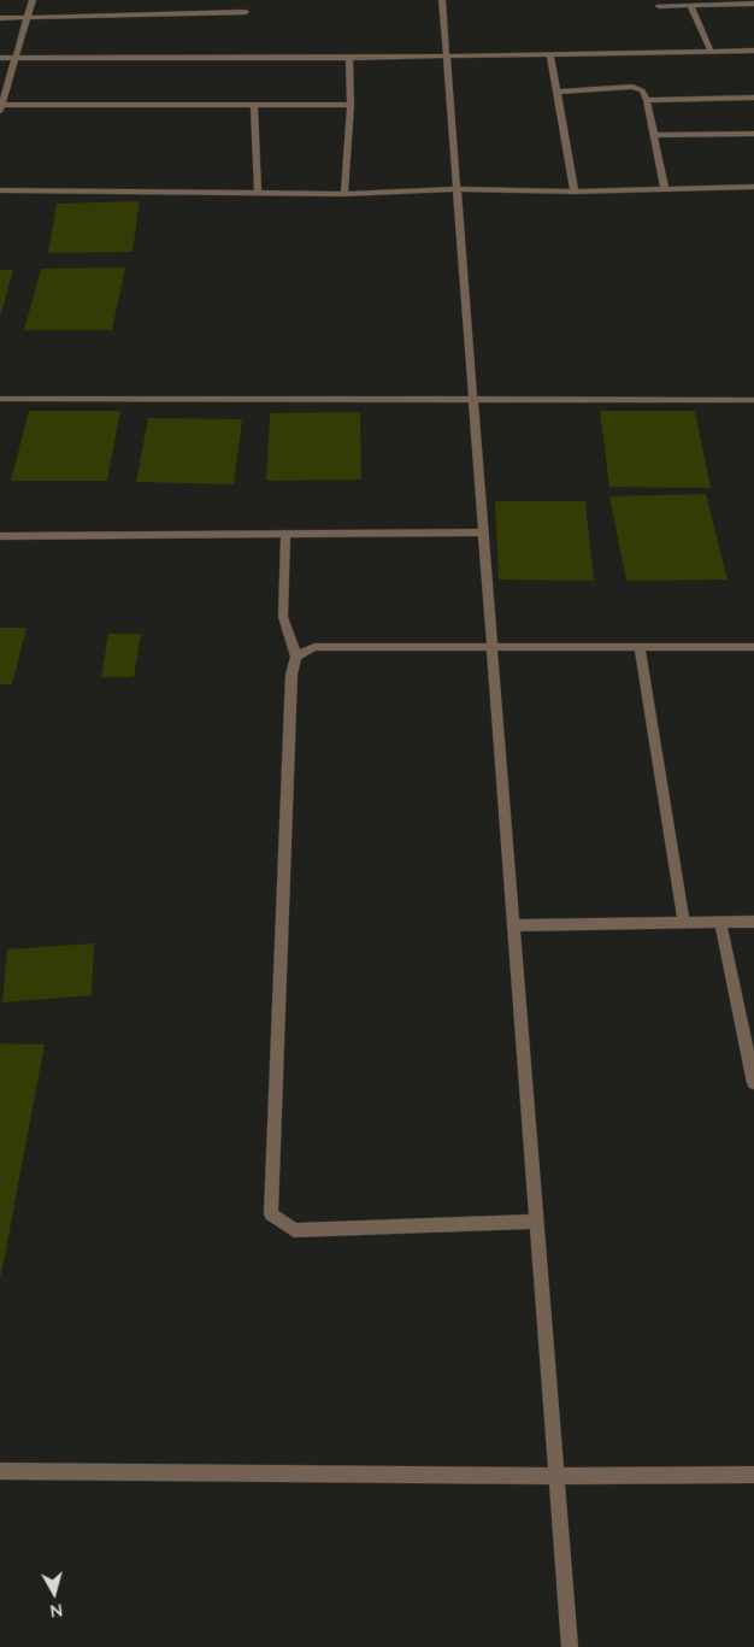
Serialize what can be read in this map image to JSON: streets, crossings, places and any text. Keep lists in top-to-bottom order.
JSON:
{
  "north": "bottom"
}
